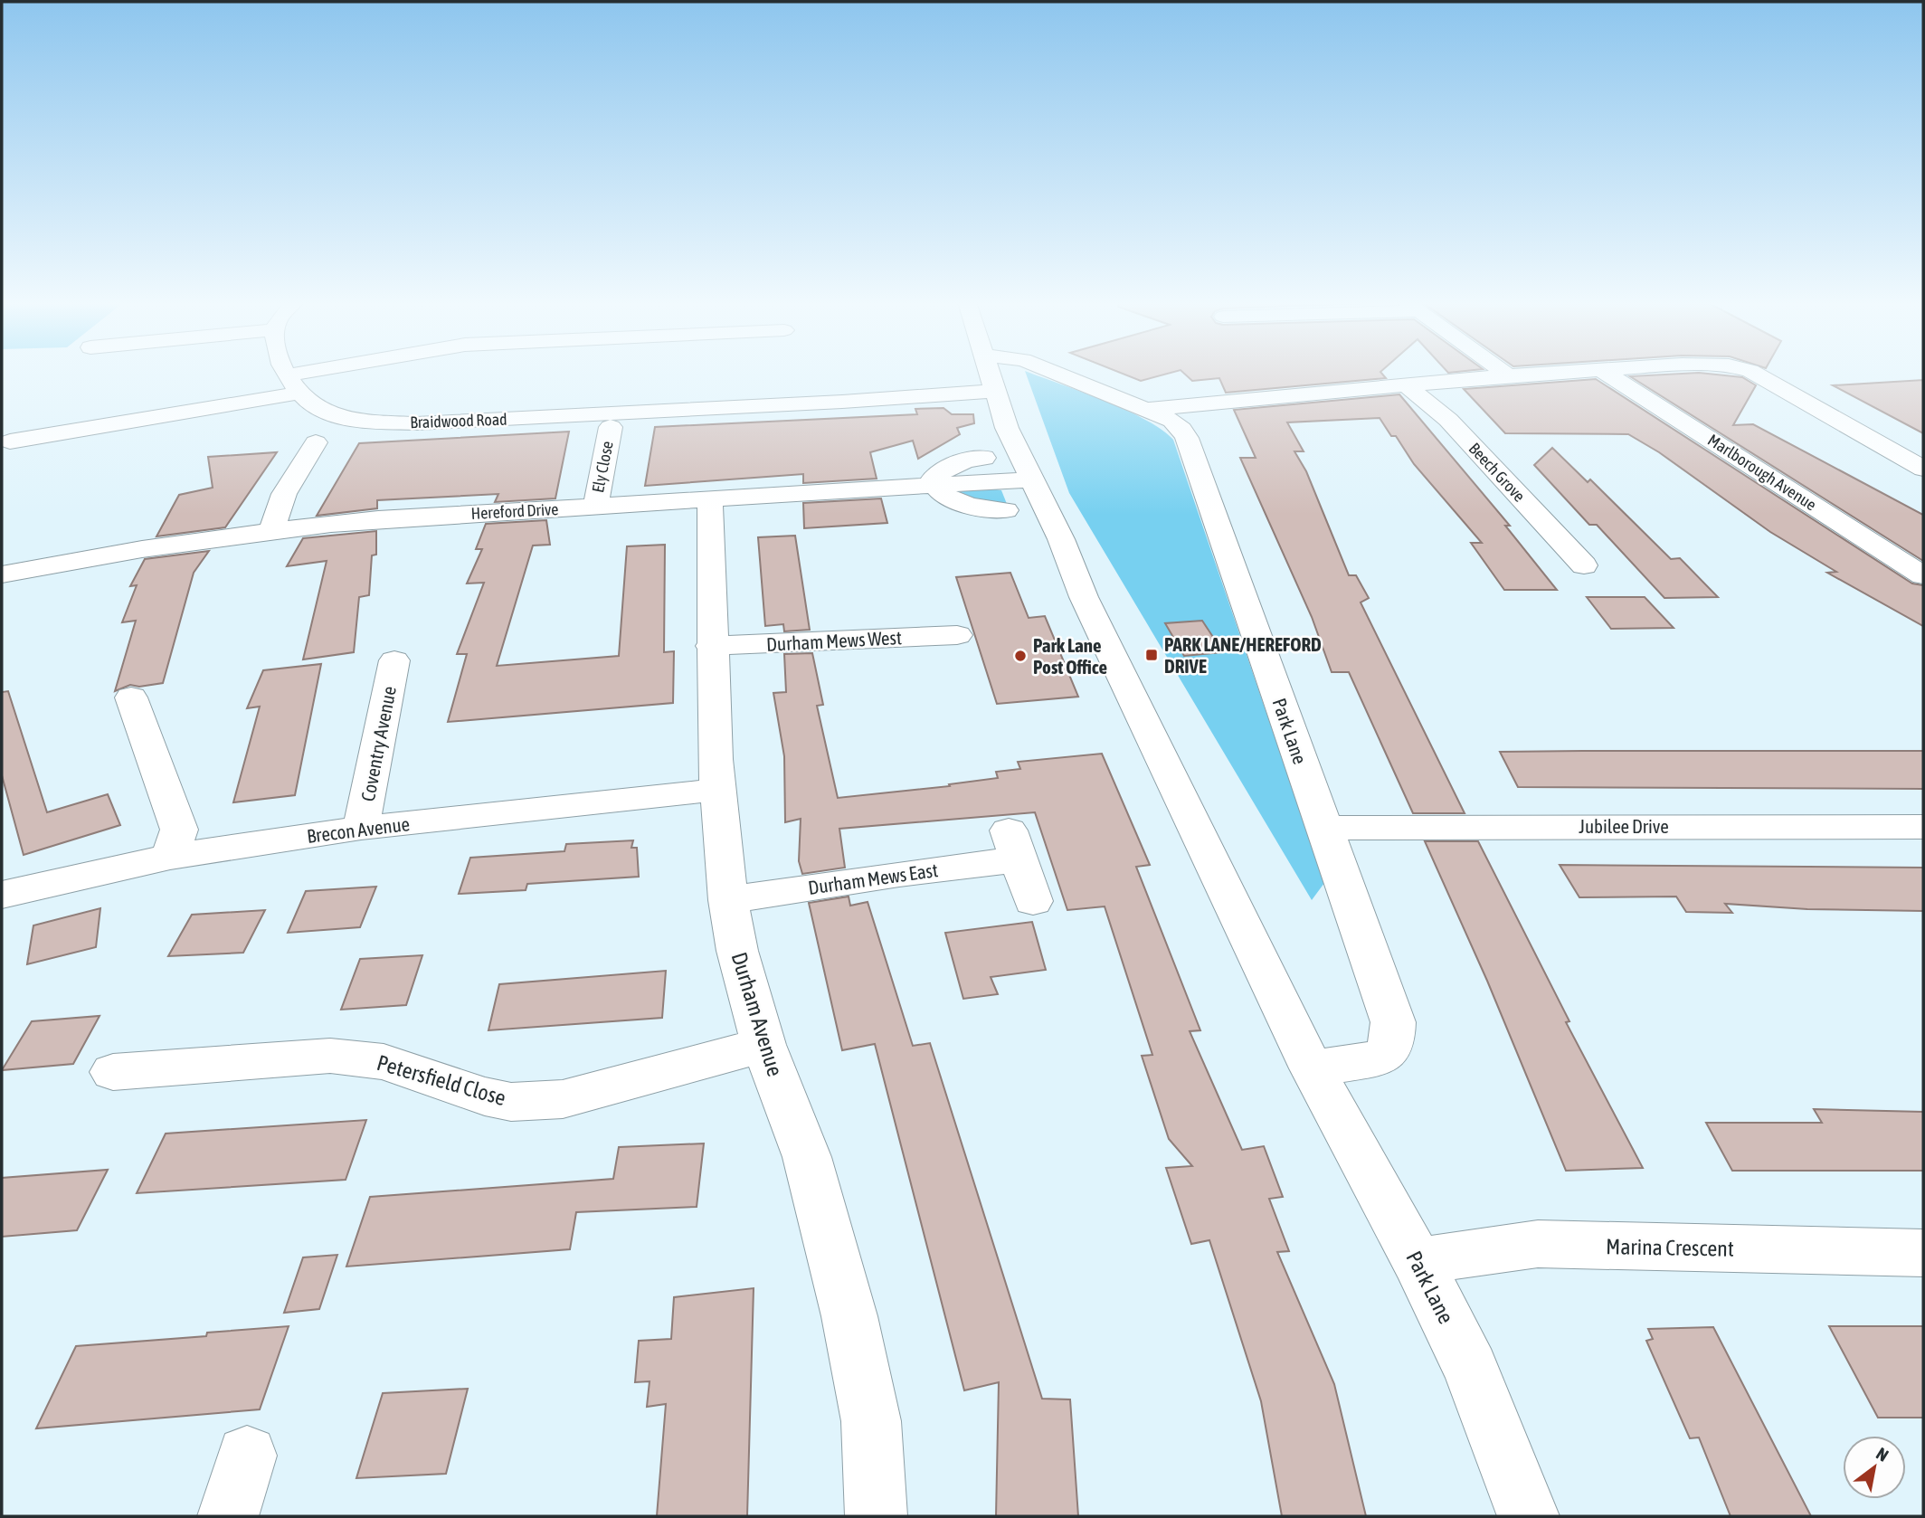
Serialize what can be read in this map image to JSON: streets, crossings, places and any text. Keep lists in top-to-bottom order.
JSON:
{
  "streets": {
    "street": [
      "Braidwood Road",
      "Ely Close",
      "Beech Grove",
      "Marlborough Avenue",
      "Hereford Drive",
      "Durham Mews West",
      "Park Lane",
      "Coventry Avenue",
      "Jubilee Drive",
      "Brecon Avenue",
      "Durham Mews East",
      "Durham Avenue",
      "Petersfield Close",
      "Marina Crescent"
    ]
  },
  "crossings": [
    ["Braidwood Road", "Park Lane"],
    ["Ely Close", "Hereford Drive"],
    ["Hereford Drive", "Park Lane"],
    ["Hereford Drive", "Durham Avenue"],
    ["Durham Mews West", "Durham Avenue"],
    ["Park Lane", "Jubilee Drive"],
    ["Park Lane", "Marina Crescent"],
    ["Coventry Avenue", "Brecon Avenue"],
    ["Brecon Avenue", "Durham Avenue"],
    ["Durham Mews East", "Durham Avenue"],
    ["Durham Avenue", "Petersfield Close"]
  ],
  "places": {
    "transit": ["PARK LANE/HEREFORD DRIVE"],
    "other": ["Park Lane Post Office"]
  },
  "north": "top right"
}
